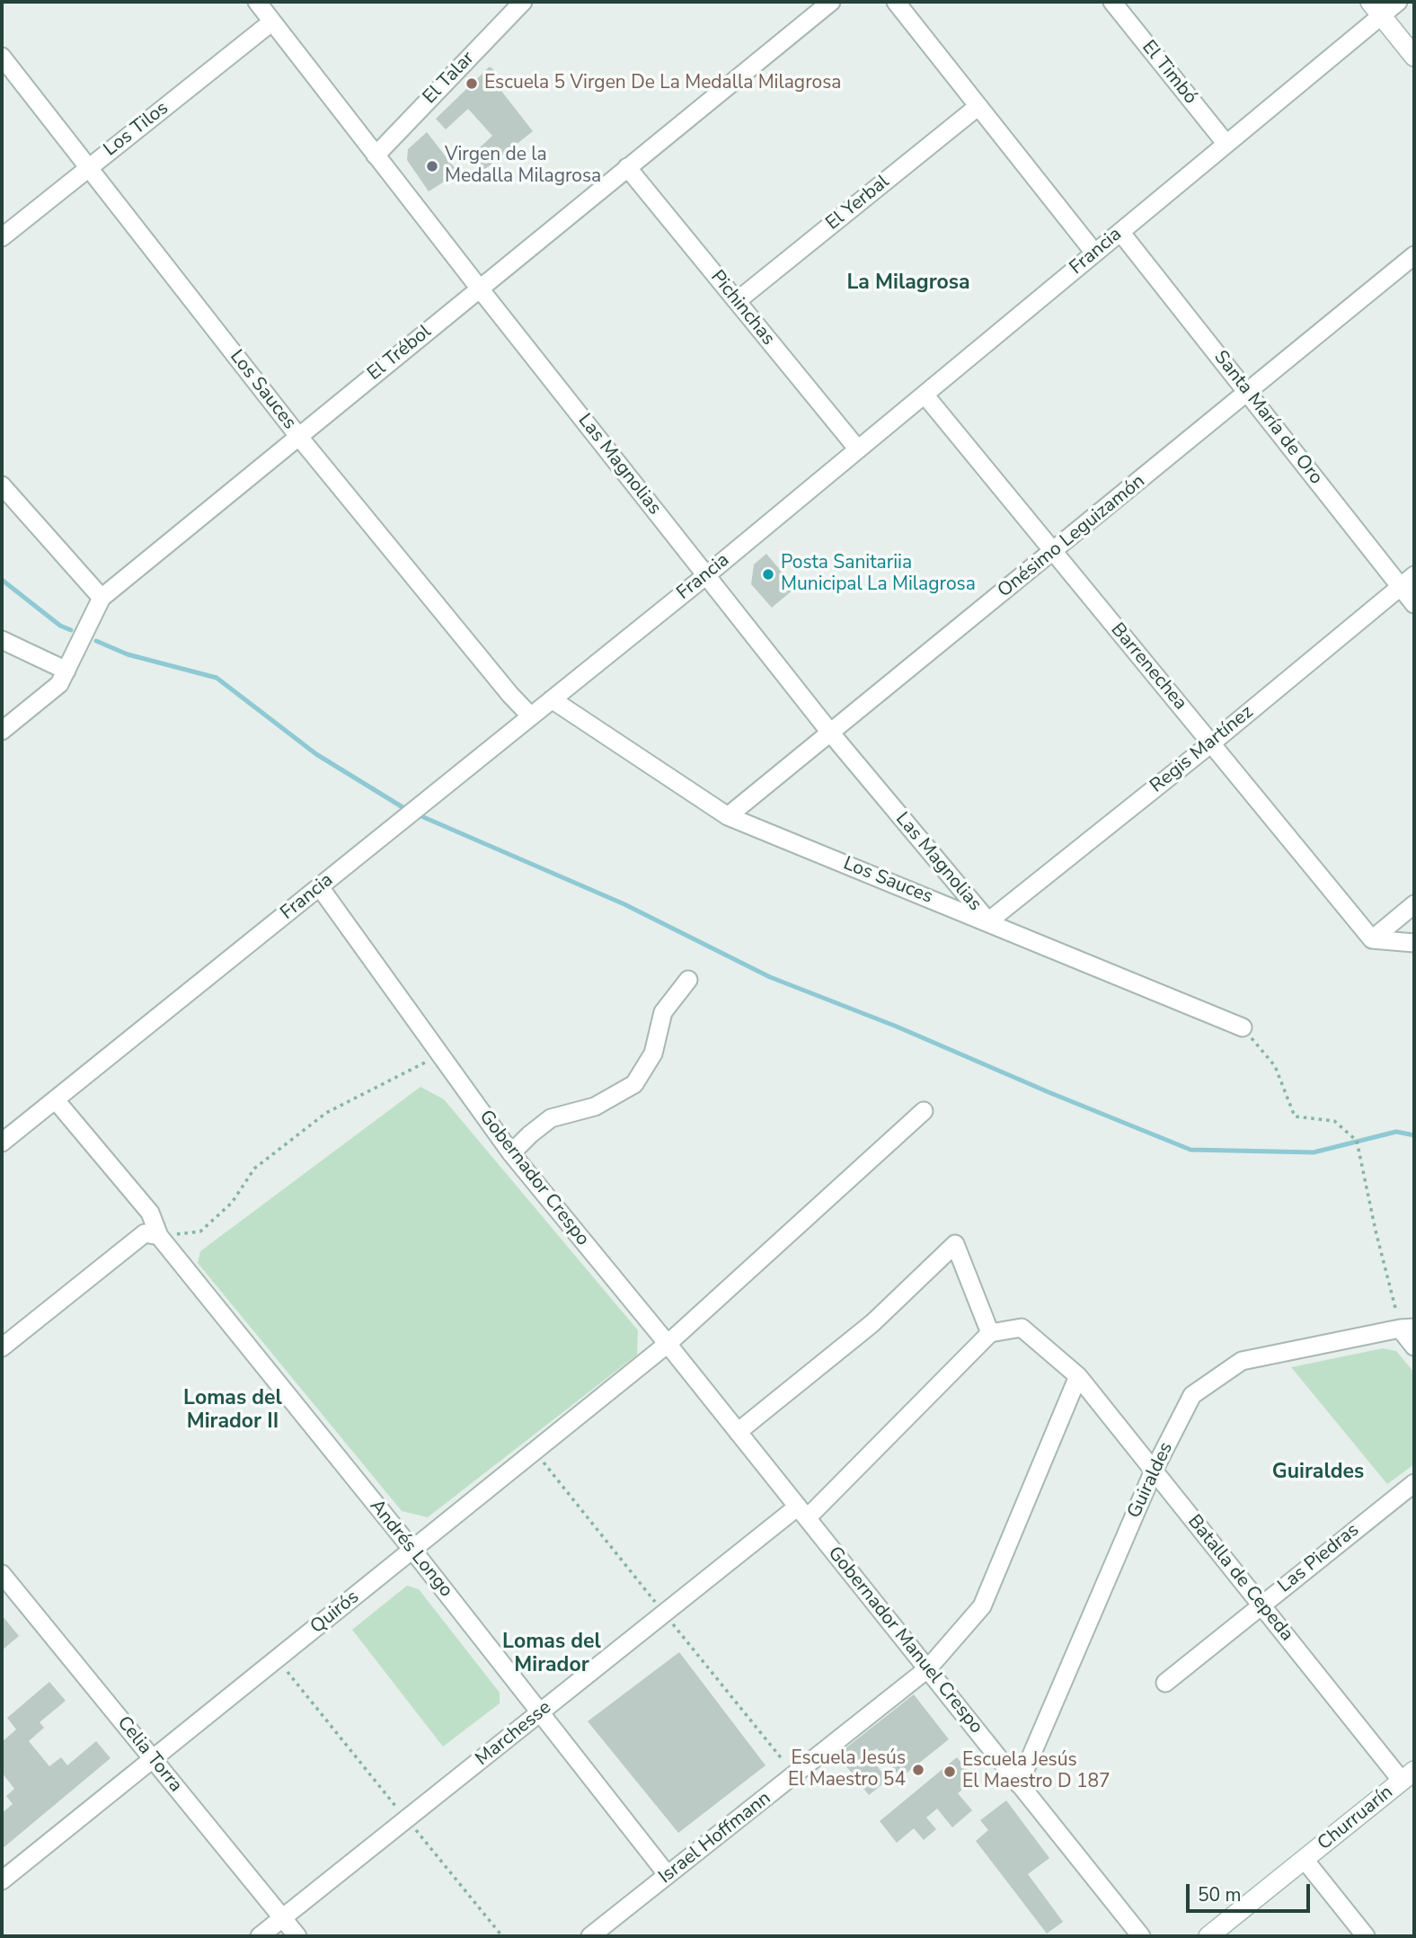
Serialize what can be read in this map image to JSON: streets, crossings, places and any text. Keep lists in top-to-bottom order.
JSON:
{
  "streets": {
    "main road": ["Churruarín"],
    "street": [
      "El Timbó",
      "El Talar",
      "Los Tilos",
      "El Yerbal",
      "Francia",
      "Pichinchas",
      "El Trébol",
      "Los Sauces",
      "Santa María de Oro",
      "Las Magnolias",
      "Onésimo Leguizamón",
      "Barrenechea",
      "Regis Martínez",
      "Gobernador Crespo",
      "Guiraldes",
      "Andrés Longo",
      "Las Piedras",
      "Batalla de Cepeda",
      "Quirós",
      "Gobernador Manuel Crespo",
      "Marchesse",
      "Celia Torra",
      "Israel Hoffmann"
    ]
  },
  "crossings": [
    ["El Timbó", "Francia"],
    ["El Talar", "Las Magnolias"],
    ["Los Tilos", "Los Sauces"],
    ["Los Tilos", "Las Magnolias"],
    ["El Yerbal", "Pichinchas"],
    ["Francia", "Pichinchas"],
    ["Francia", "Los Sauces"],
    ["Francia", "Santa María de Oro"],
    ["Francia", "Las Magnolias"],
    ["Francia", "Barrenechea"],
    ["Francia", "Gobernador Crespo"],
    ["Francia", "Andrés Longo"],
    ["Pichinchas", "El Trébol"],
    ["El Trébol", "Los Sauces"],
    ["El Trébol", "Las Magnolias"],
    ["Los Sauces", "Las Magnolias"],
    ["Los Sauces", "Onésimo Leguizamón"],
    ["Los Sauces", "Regis Martínez"],
    ["Santa María de Oro", "Onésimo Leguizamón"],
    ["Santa María de Oro", "Regis Martínez"],
    ["Las Magnolias", "Onésimo Leguizamón"],
    ["Las Magnolias", "Regis Martínez"],
    ["Onésimo Leguizamón", "Barrenechea"],
    ["Barrenechea", "Regis Martínez"],
    ["Gobernador Crespo", "Quirós"],
    ["Gobernador Crespo", "Gobernador Manuel Crespo"],
    ["Guiraldes", "Batalla de Cepeda"],
    ["Guiraldes", "Gobernador Manuel Crespo"],
    ["Andrés Longo", "Quirós"],
    ["Andrés Longo", "Marchesse"],
    ["Andrés Longo", "Israel Hoffmann"],
    ["Las Piedras", "Batalla de Cepeda"],
    ["Batalla de Cepeda", "Marchesse"],
    ["Batalla de Cepeda", "Churruarín"],
    ["Batalla de Cepeda", "Israel Hoffmann"],
    ["Quirós", "Gobernador Manuel Crespo"],
    ["Quirós", "Celia Torra"],
    ["Gobernador Manuel Crespo", "Marchesse"],
    ["Gobernador Manuel Crespo", "Israel Hoffmann"],
    ["Marchesse", "Celia Torra"]
  ],
  "districts": [
    "La Milagrosa",
    "Lomas del Mirador II",
    "Guiraldes",
    "Lomas del Mirador"
  ],
  "places": [
    "Escuela 5 Virgen De La Medalla Milagrosa",
    "Virgen de la Medalla Milagrosa",
    "Posta Sanitariia Municipal La Milagrosa",
    "Escuela Jesús El Maestro 54",
    "Escuela Jesús El Maestro D 187"
  ],
  "scale_bar": "50 m"
}
